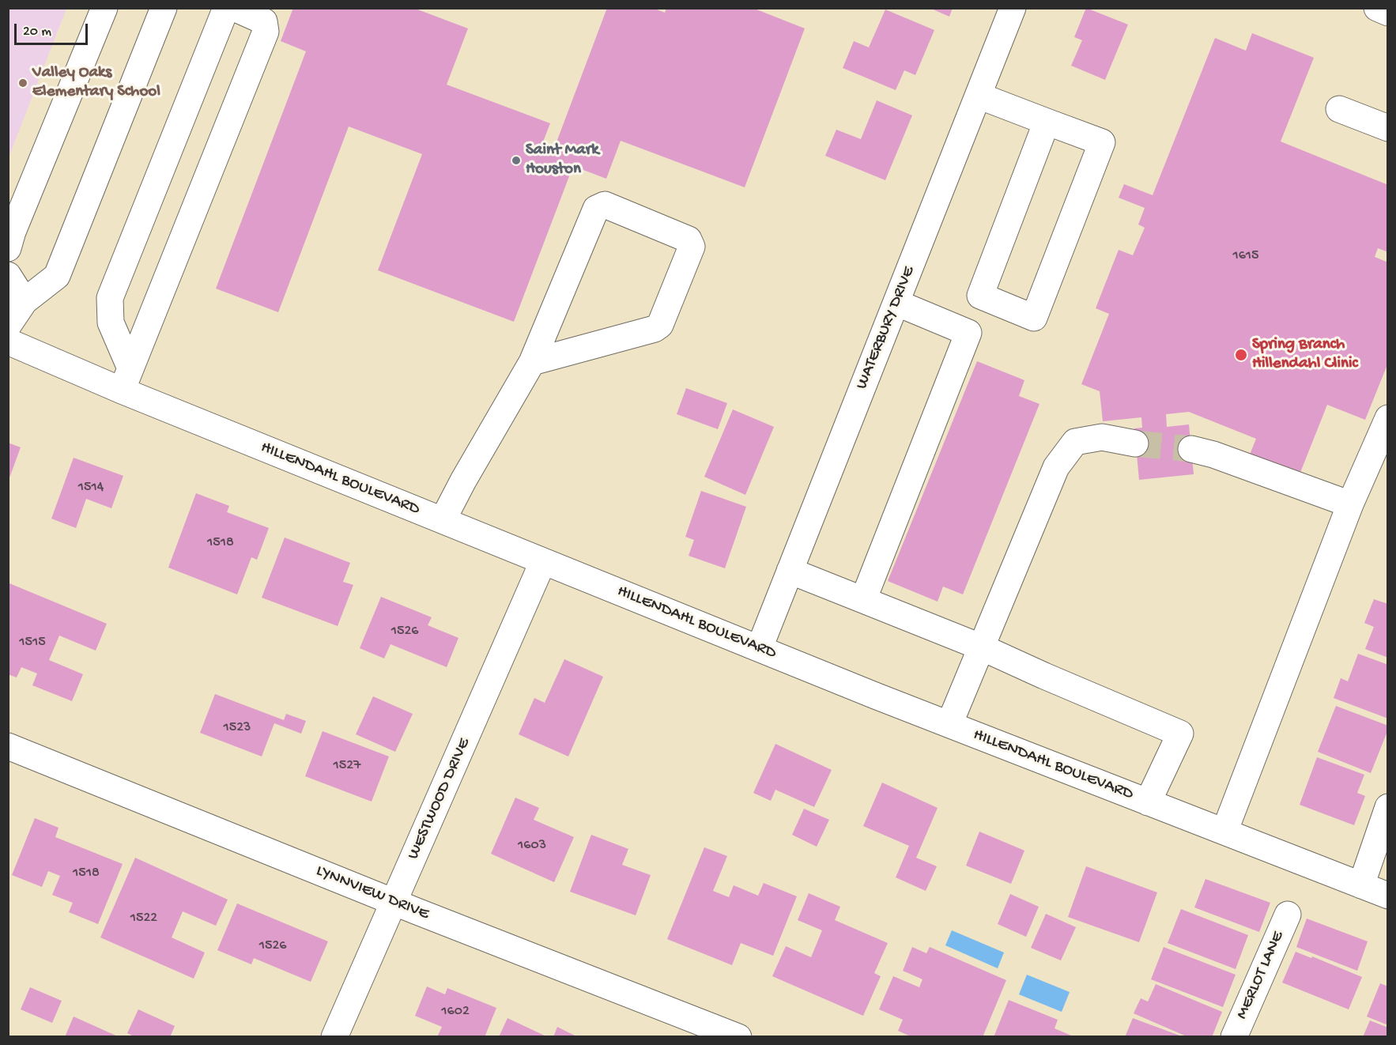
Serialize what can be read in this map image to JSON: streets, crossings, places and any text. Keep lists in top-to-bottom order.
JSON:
{
  "streets": {
    "street": [
      "WATERBURY DRIVE",
      "HILLENDAHL BOULEVARD",
      "WESTWOOD DRIVE",
      "LYNNVIEW DRIVE",
      "MERLOT LANE"
    ]
  },
  "crossings": [
    ["WATERBURY DRIVE", "HILLENDAHL BOULEVARD"],
    ["HILLENDAHL BOULEVARD", "WESTWOOD DRIVE"],
    ["WESTWOOD DRIVE", "LYNNVIEW DRIVE"]
  ],
  "places": ["Valley Oaks Elementary School", "Saint Mark Houston", "Spring Branch Hillendahl Clinic"],
  "house_numbers": [
    "1615",
    "1514",
    "1518",
    "1526",
    "1515",
    "1523",
    "1527",
    "1603",
    "1518",
    "1522",
    "1526",
    "1602"
  ],
  "scale_bar": "20 m"
}
